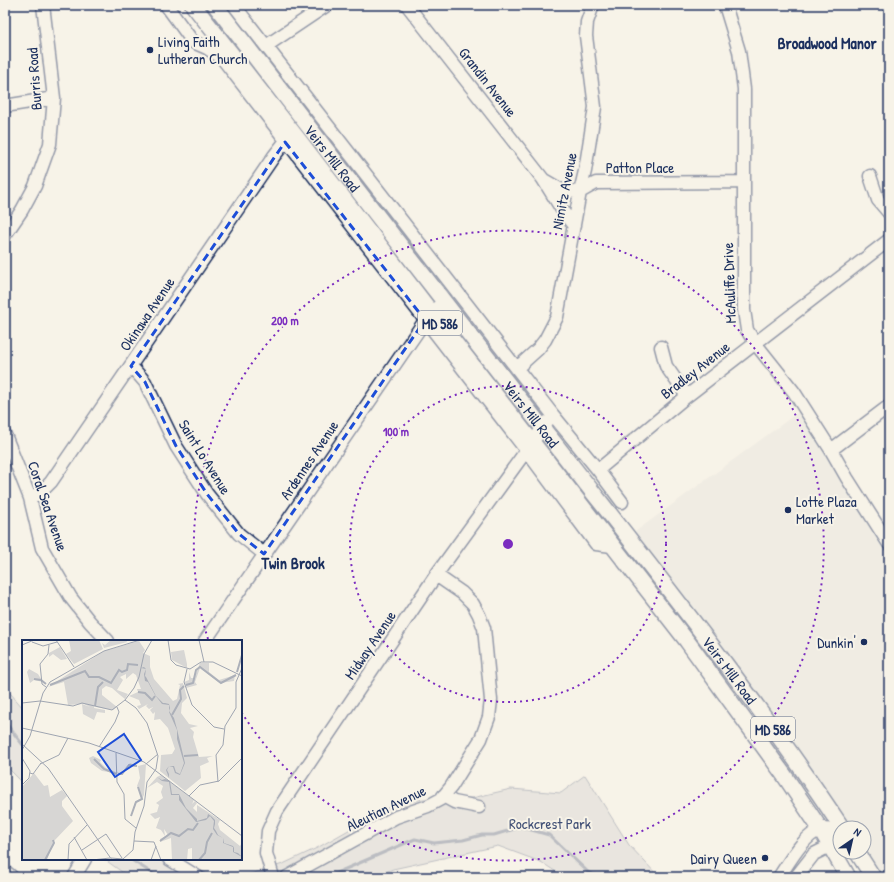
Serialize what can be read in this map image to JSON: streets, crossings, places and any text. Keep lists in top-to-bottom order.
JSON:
{
  "streets": {
    "main road": ["Veirs Mill Road", "MD 586"],
    "street": [
      "Burris Road",
      "Grandin Avenue",
      "Patton Place",
      "Nimitz Avenue",
      "McAuliffe Drive",
      "Okinawa Avenue",
      "Bradley Avenue",
      "Saint Lo Avenue",
      "Ardennes Avenue",
      "Coral Sea Avenue",
      "Midway Avenue",
      "Aleutian Avenue"
    ]
  },
  "crossings": [
    ["Grandin Avenue", "Nimitz Avenue"],
    ["Veirs Mill Road", "Nimitz Avenue"],
    ["Veirs Mill Road", "Okinawa Avenue"],
    ["Veirs Mill Road", "Bradley Avenue"],
    ["Veirs Mill Road", "Ardennes Avenue"],
    ["Veirs Mill Road", "Midway Avenue"],
    ["Patton Place", "Nimitz Avenue"],
    ["Patton Place", "McAuliffe Drive"],
    ["McAuliffe Drive", "Bradley Avenue"],
    ["Okinawa Avenue", "Saint Lo Avenue"],
    ["Okinawa Avenue", "Coral Sea Avenue"],
    ["Saint Lo Avenue", "Ardennes Avenue"],
    ["Midway Avenue", "Aleutian Avenue"]
  ],
  "districts": ["Broadwood Manor", "Twin Brook"],
  "parks": ["Rockcrest Park"],
  "places": [
    "Living Faith Lutheran Church",
    "Lotte Plaza Market",
    "Dunkin'",
    "Dairy Queen"
  ],
  "north": "top right",
  "rings": ["200 m", "100 m"]
}
